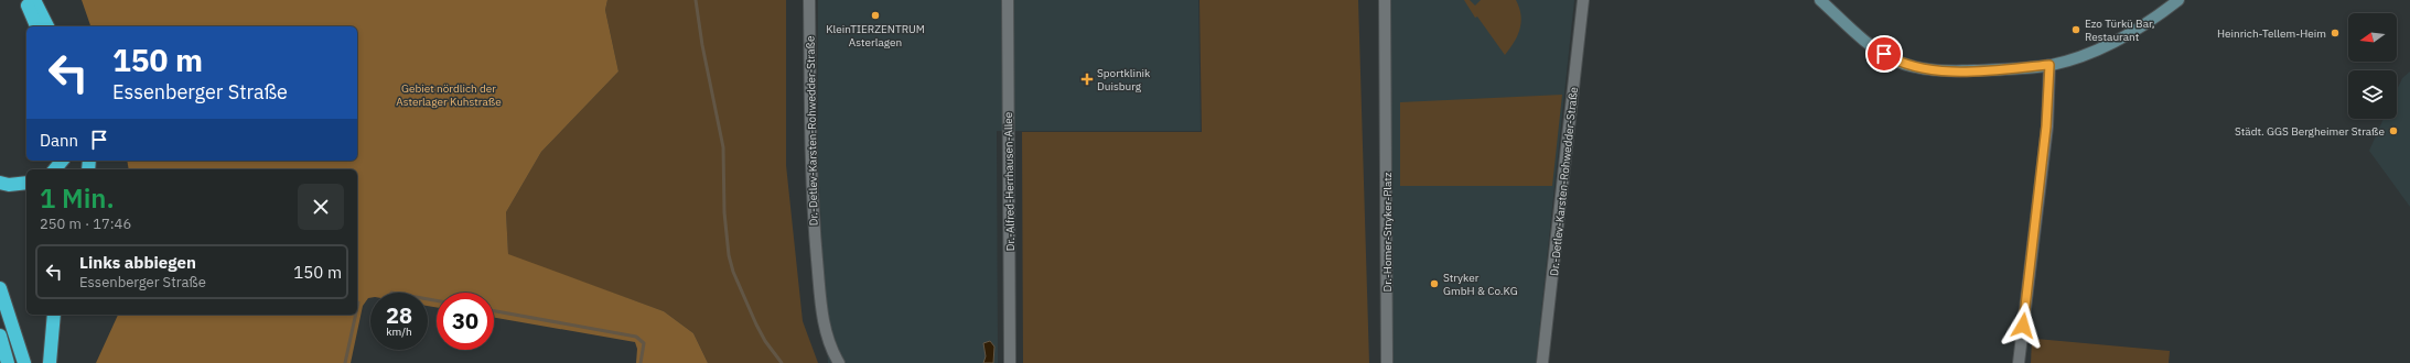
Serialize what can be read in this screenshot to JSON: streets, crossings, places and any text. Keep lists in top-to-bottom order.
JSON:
{
  "streets": {
    "street": ["Dr.-Detlev-Karsten-Rohwedder-Straße", "Dr.-Alfred-Herrhausen-Allee", "Dr.-Homer-Stryker-Platz"]
  },
  "parks": ["Gebiet nördlich der Asterlager Kuhstraße"],
  "places": {
    "other": [
      "KleinTIERZENTRUM Asterlagen",
      "Ezo Türkü Bar, Restaurant",
      "Heinrich-Tellem-Heim",
      "Städt. GGS Bergheimer Straße",
      "Stryker GmbH & Co.KG"
    ],
    "health": ["Sportklinik Duisburg"]
  },
  "north": "left",
  "page": {
    "turn": ["150 m", "Essenberger Straße"],
    "then": "Dann",
    "heading": ["1 Min.", "250 m · 17:46"],
    "list": [
      {
        "name": "Links abbiegen",
        "note": "Essenberger Straße",
        "value": "150 m"
      }
    ],
    "speed": "28 km/h",
    "limit": "30"
  }
}
